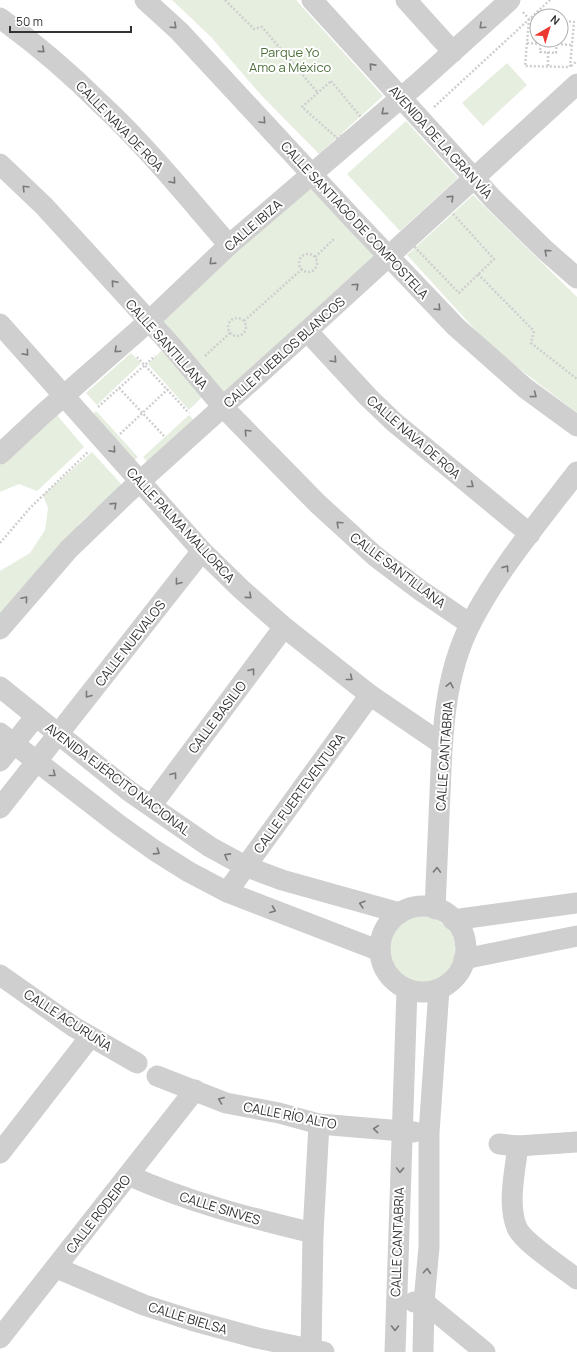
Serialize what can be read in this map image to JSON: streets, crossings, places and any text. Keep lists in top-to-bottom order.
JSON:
{
  "streets": {
    "street": [
      "CALLE NAVA DE ROA",
      "AVENIDA DE LA GRAN VÍA",
      "CALLE SANTIAGO DE COMPOSTELA",
      "CALLE IBIZA",
      "CALLE SANTILLANA",
      "CALLE PUEBLOS BLANCOS",
      "CALLE PALMA MALLORCA",
      "CALLE NUEVALOS",
      "CALLE BASILIO",
      "CALLE CANTABRIA",
      "AVENIDA EJÉRCITO NACIONAL",
      "CALLE FUERTEVENTURA",
      "CALLE ACURUÑA",
      "CALLE RÍO ALTO",
      "CALLE SINVES",
      "CALLE RODEIRO",
      "CALLE BIELSA"
    ]
  },
  "crossings": [
    ["CALLE NAVA DE ROA", "CALLE IBIZA"],
    ["CALLE NAVA DE ROA", "CALLE PUEBLOS BLANCOS"],
    ["CALLE NAVA DE ROA", "CALLE CANTABRIA"],
    ["AVENIDA DE LA GRAN VÍA", "CALLE IBIZA"],
    ["AVENIDA DE LA GRAN VÍA", "CALLE PUEBLOS BLANCOS"],
    ["CALLE SANTIAGO DE COMPOSTELA", "CALLE IBIZA"],
    ["CALLE SANTIAGO DE COMPOSTELA", "CALLE PUEBLOS BLANCOS"],
    ["CALLE IBIZA", "CALLE SANTILLANA"],
    ["CALLE IBIZA", "CALLE PALMA MALLORCA"],
    ["CALLE SANTILLANA", "CALLE PUEBLOS BLANCOS"],
    ["CALLE SANTILLANA", "CALLE CANTABRIA"],
    ["CALLE PUEBLOS BLANCOS", "CALLE PALMA MALLORCA"],
    ["CALLE PALMA MALLORCA", "CALLE NUEVALOS"],
    ["CALLE PALMA MALLORCA", "CALLE BASILIO"],
    ["CALLE PALMA MALLORCA", "CALLE CANTABRIA"],
    ["CALLE PALMA MALLORCA", "CALLE FUERTEVENTURA"],
    ["CALLE NUEVALOS", "AVENIDA EJÉRCITO NACIONAL"],
    ["CALLE BASILIO", "AVENIDA EJÉRCITO NACIONAL"],
    ["CALLE CANTABRIA", "AVENIDA EJÉRCITO NACIONAL"],
    ["CALLE CANTABRIA", "CALLE RÍO ALTO"],
    ["AVENIDA EJÉRCITO NACIONAL", "CALLE FUERTEVENTURA"],
    ["CALLE RÍO ALTO", "CALLE RODEIRO"],
    ["CALLE SINVES", "CALLE RODEIRO"],
    ["CALLE RODEIRO", "CALLE BIELSA"]
  ],
  "one_way": [
    "CALLE NAVA DE ROA",
    "AVENIDA DE LA GRAN VÍA",
    "CALLE SANTIAGO DE COMPOSTELA",
    "CALLE IBIZA",
    "CALLE SANTILLANA",
    "CALLE PUEBLOS BLANCOS",
    "CALLE PALMA MALLORCA",
    "CALLE NUEVALOS",
    "CALLE BASILIO"
  ],
  "parks": ["Parque Yo Amo a México"],
  "scale_bar": "50 m",
  "north": "top right"
}
